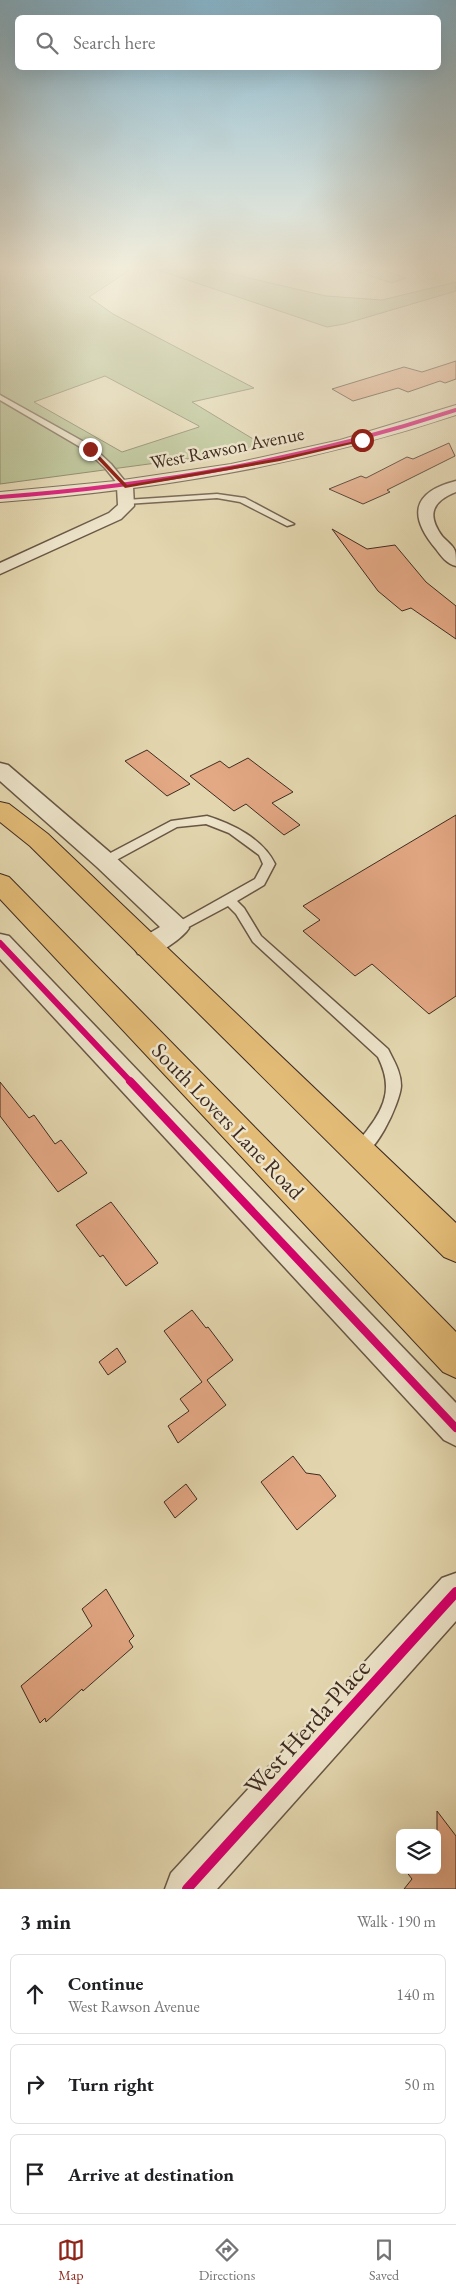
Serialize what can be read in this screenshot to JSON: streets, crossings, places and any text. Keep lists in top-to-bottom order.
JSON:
{
  "streets": {
    "main road": ["South Lovers Lane Road"],
    "street": ["West Rawson Avenue", "West Herda Place"]
  },
  "page": {
    "search": "Search here",
    "heading": ["3 min", "Walk · 190 m"],
    "list": [
      ["Continue", "West Rawson Avenue", "140 m"],
      ["Turn right", "50 m"],
      "Arrive at destination"
    ],
    "nav": ["Map", "Directions", "Saved"]
  }
}
